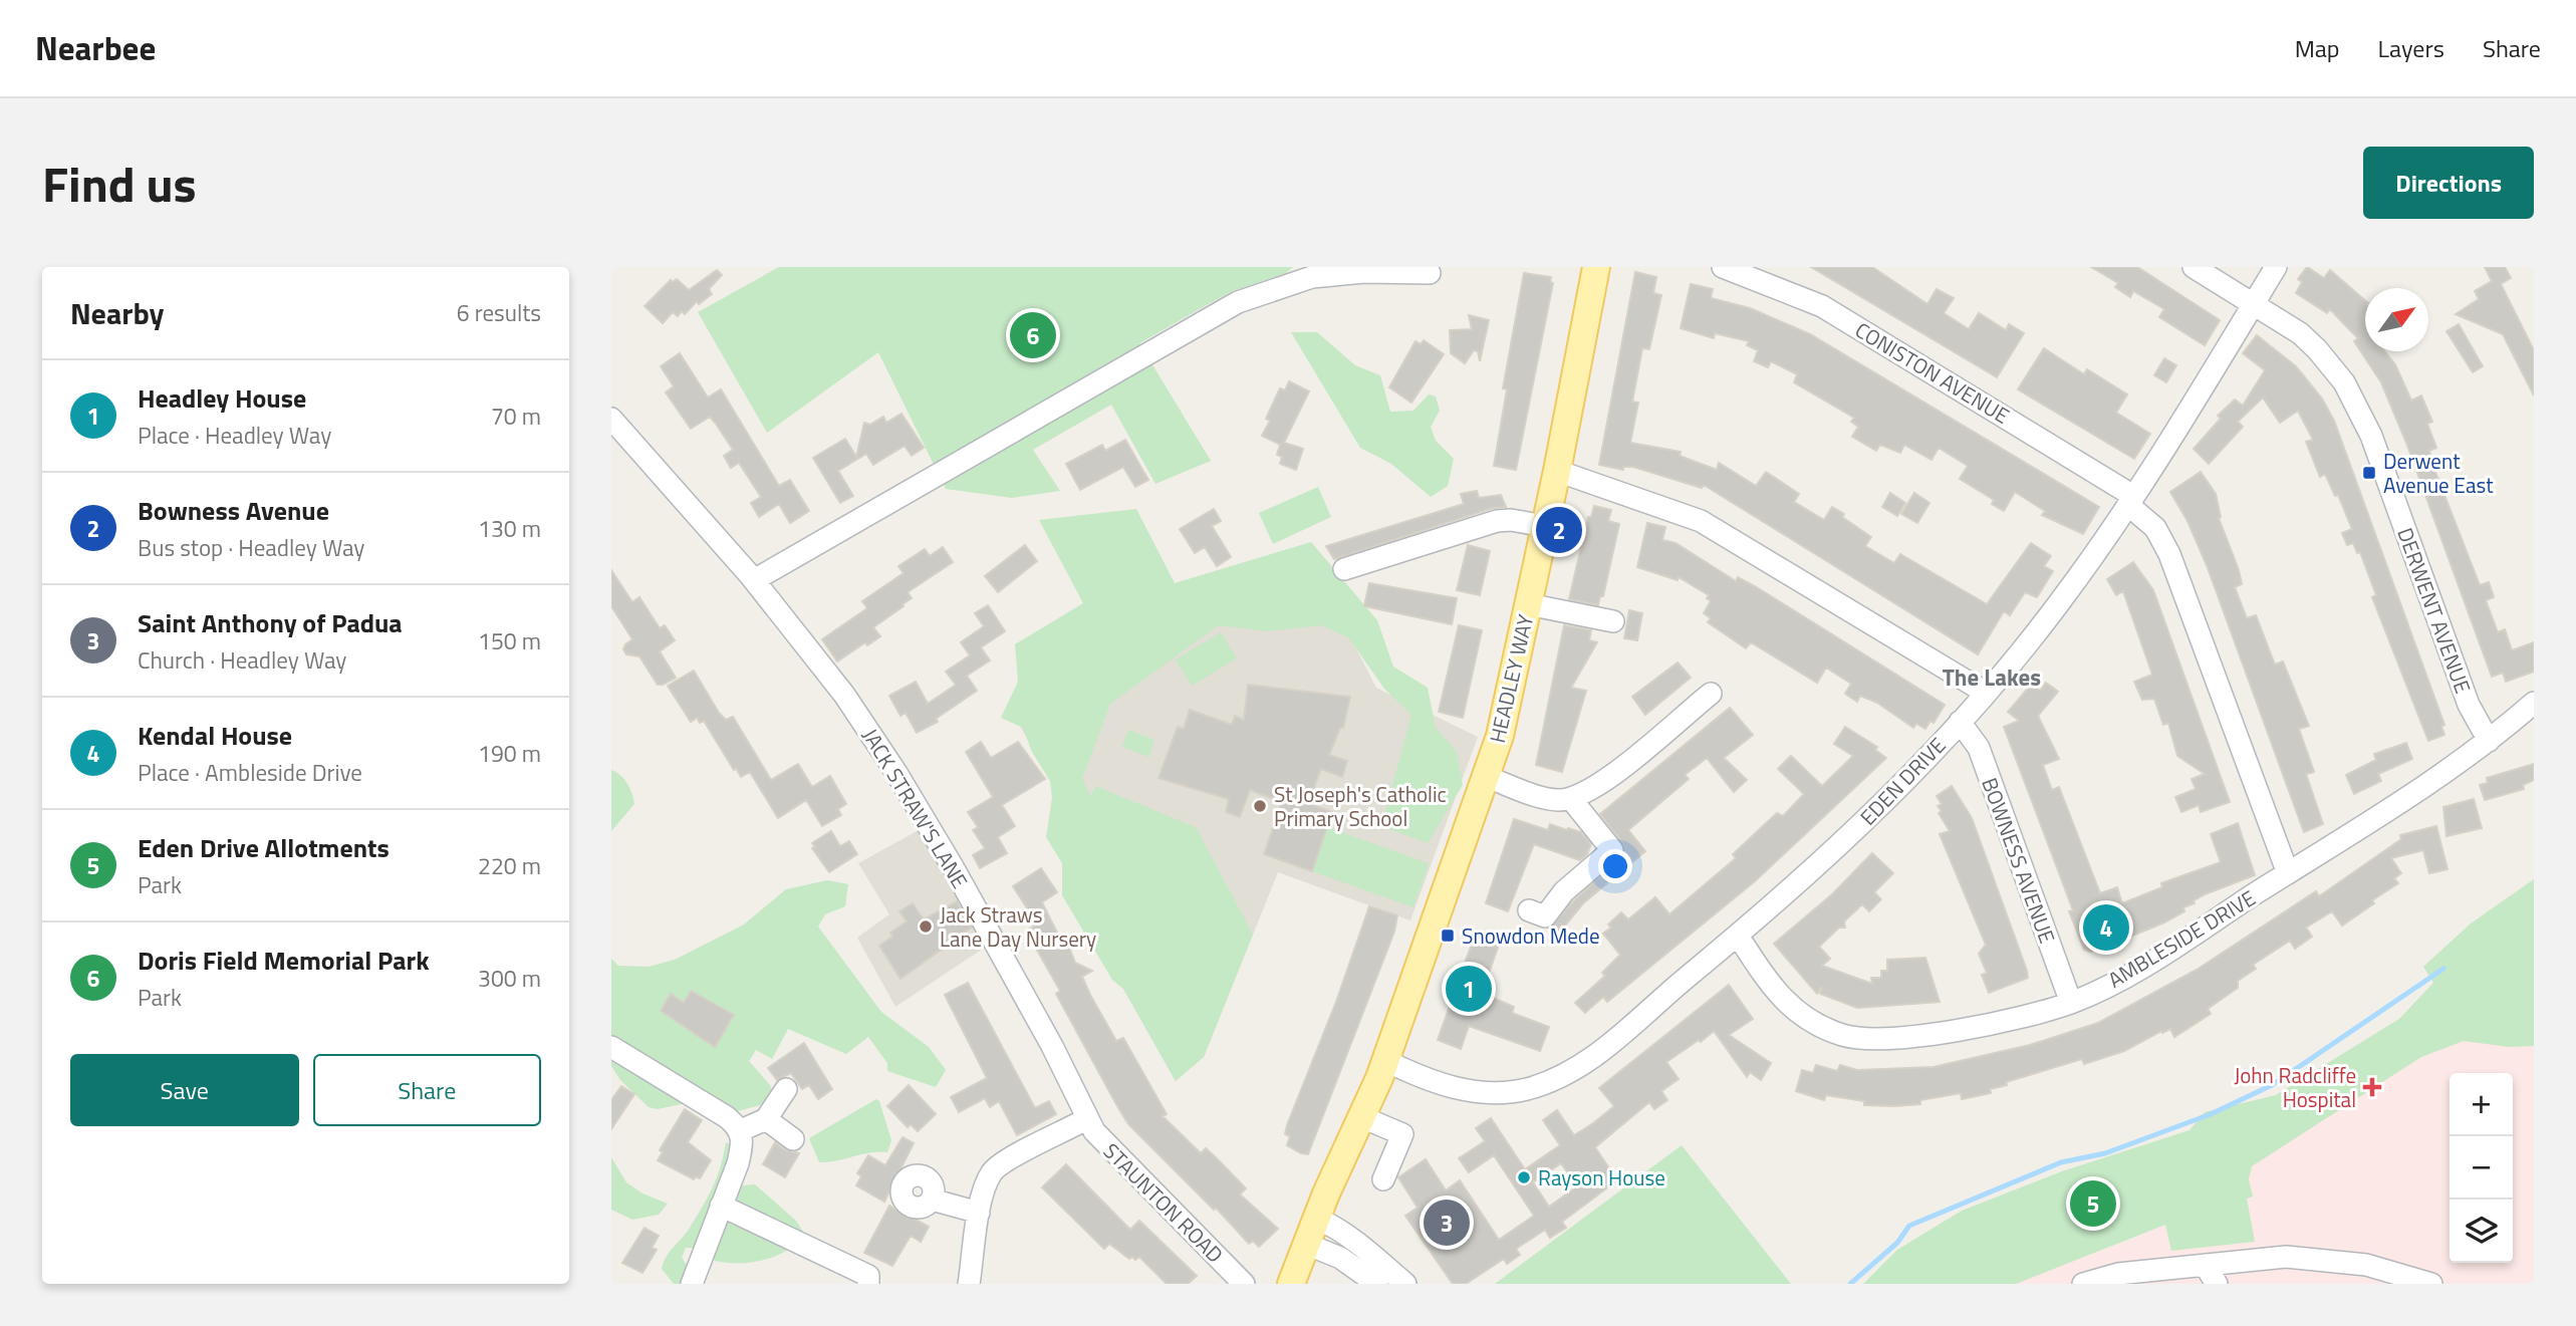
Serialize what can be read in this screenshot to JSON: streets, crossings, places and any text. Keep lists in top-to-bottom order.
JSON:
{
  "streets": {
    "main road": ["HEADLEY WAY"],
    "street": [
      "CONISTON AVENUE",
      "DERWENT AVENUE",
      "EDEN DRIVE",
      "JACK STRAW'S LANE",
      "BOWNESS AVENUE",
      "AMBLESIDE DRIVE",
      "STAUNTON ROAD"
    ]
  },
  "crossings": [
    ["CONISTON AVENUE", "EDEN DRIVE"],
    ["CONISTON AVENUE", "AMBLESIDE DRIVE"],
    ["DERWENT AVENUE", "EDEN DRIVE"],
    ["DERWENT AVENUE", "AMBLESIDE DRIVE"],
    ["HEADLEY WAY", "EDEN DRIVE"],
    ["EDEN DRIVE", "BOWNESS AVENUE"],
    ["EDEN DRIVE", "AMBLESIDE DRIVE"],
    ["JACK STRAW'S LANE", "STAUNTON ROAD"],
    ["BOWNESS AVENUE", "AMBLESIDE DRIVE"]
  ],
  "districts": ["The Lakes"],
  "places": {
    "transit": ["Derwent Avenue East", "Snowdon Mede"],
    "other": ["St Joseph's Catholic Primary School", "Jack Straws Lane Day Nursery", "Rayson House"],
    "health": ["John Radcliffe Hospital"]
  },
  "north": "top right",
  "page": {
    "header": "Nearbee",
    "nav": ["Map", "Layers", "Share"],
    "title": "Find us",
    "buttons": [
      "Directions",
      ["Save", "Share"]
    ],
    "heading": ["Nearby", "6 results"],
    "pins": [
      "6",
      "2",
      "4",
      "1",
      "5",
      "3"
    ],
    "list": [
      {
        "mark": "1",
        "name": "Headley House",
        "note": "Place · Headley Way",
        "value": "70 m"
      },
      {
        "mark": "2",
        "name": "Bowness Avenue",
        "note": "Bus stop · Headley Way",
        "value": "130 m"
      },
      {
        "mark": "3",
        "name": "Saint Anthony of Padua",
        "note": "Church · Headley Way",
        "value": "150 m"
      },
      {
        "mark": "4",
        "name": "Kendal House",
        "note": "Place · Ambleside Drive",
        "value": "190 m"
      },
      {
        "mark": "5",
        "name": "Eden Drive Allotments",
        "note": "Park",
        "value": "220 m"
      },
      {
        "mark": "6",
        "name": "Doris Field Memorial Park",
        "note": "Park",
        "value": "300 m"
      }
    ],
    "map_buttons": ["+", "−"]
  }
}
